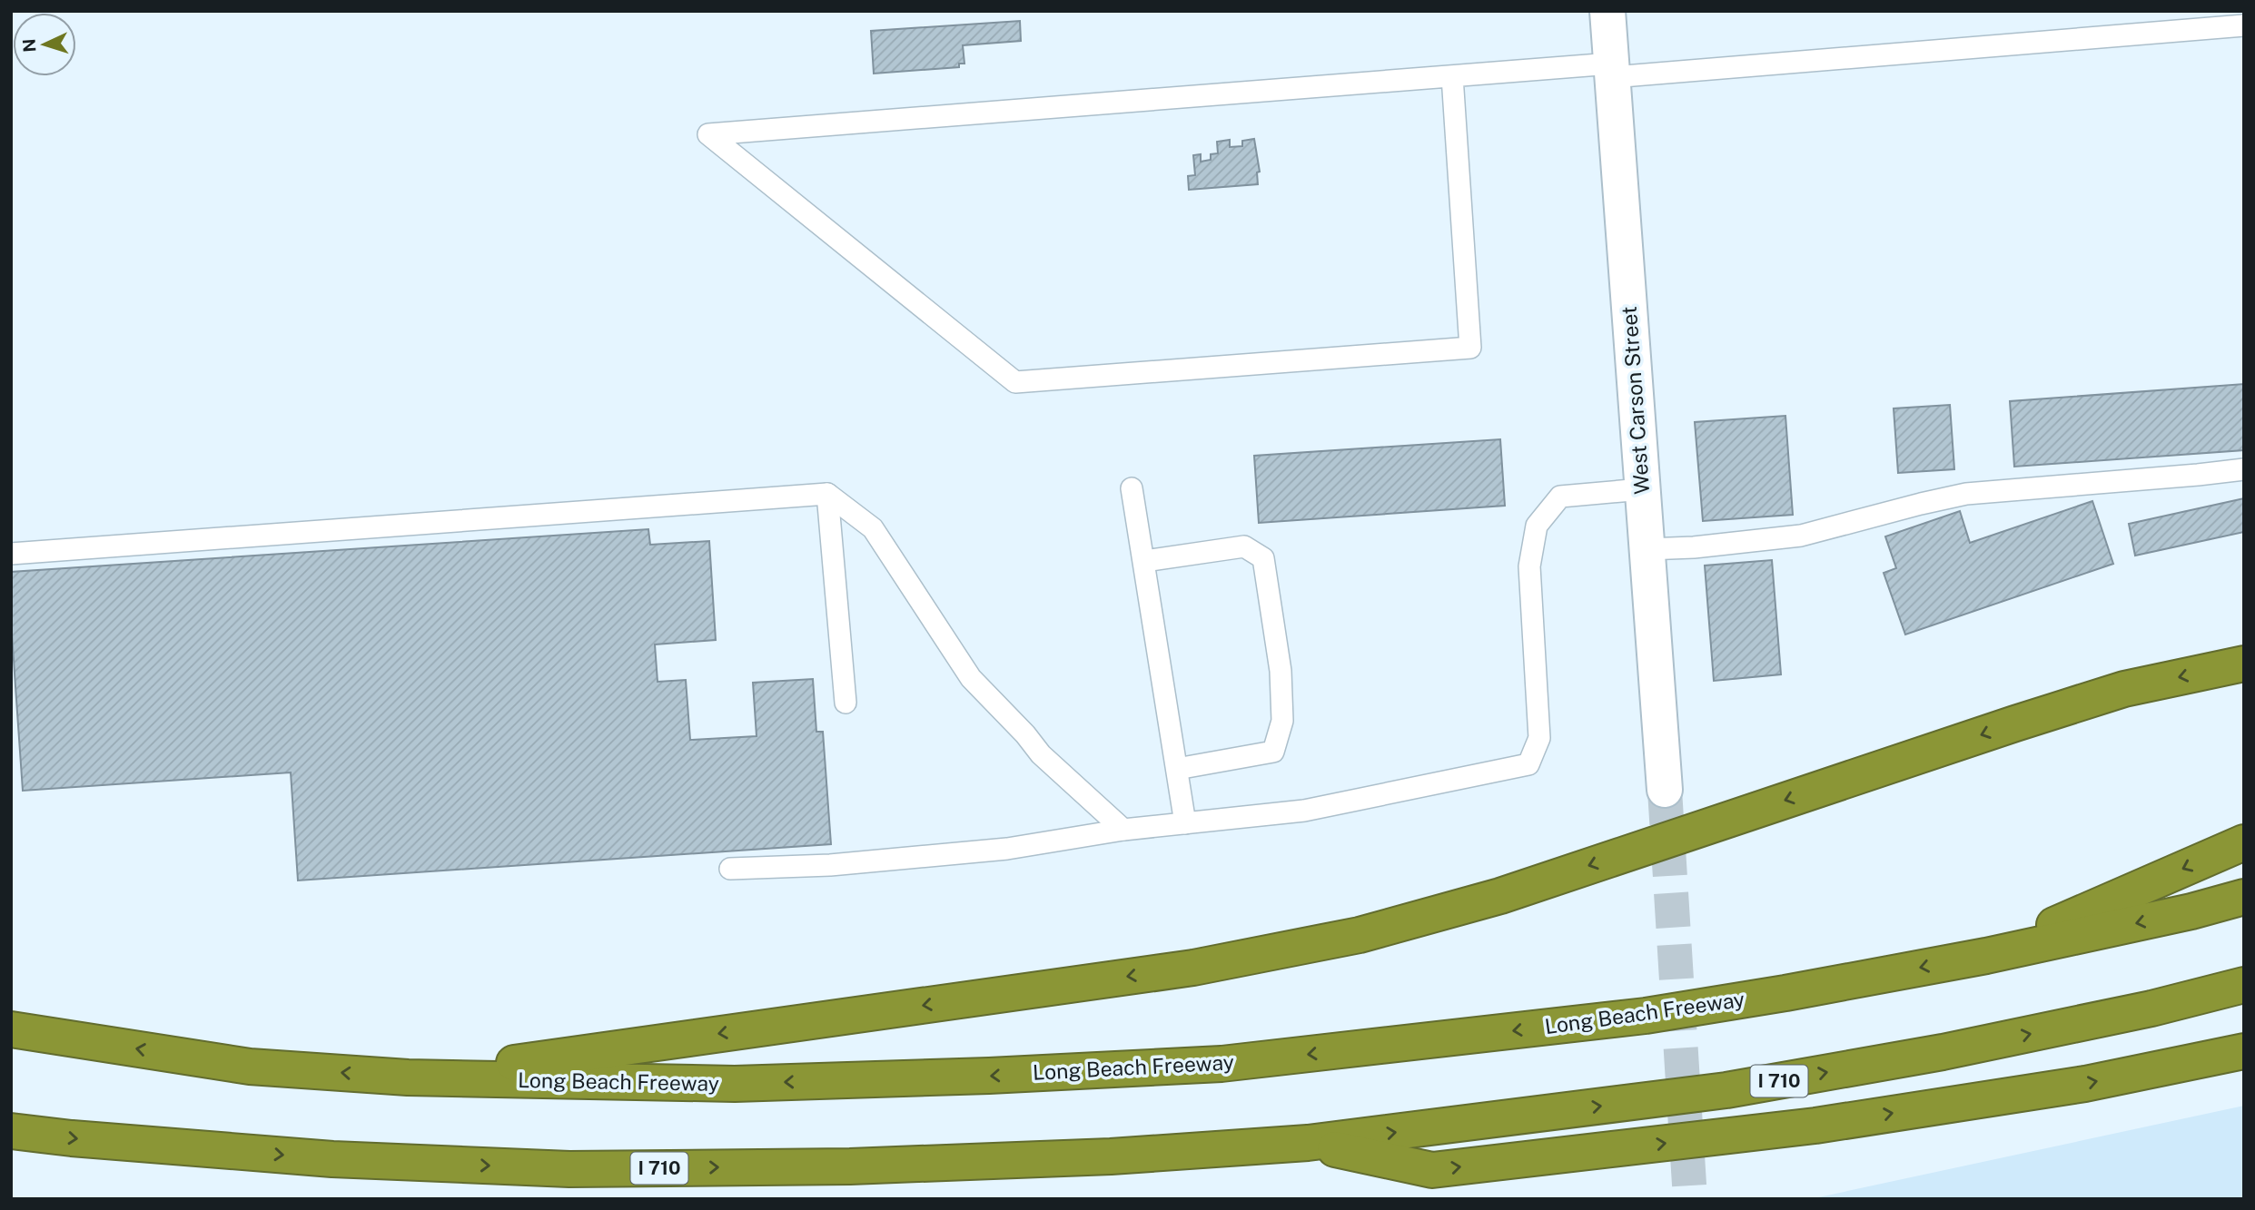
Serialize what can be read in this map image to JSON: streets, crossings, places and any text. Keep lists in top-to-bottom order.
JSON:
{
  "streets": {
    "highway": ["Long Beach Freeway", "I 710"],
    "street": ["West Carson Street"]
  },
  "north": "left"
}
